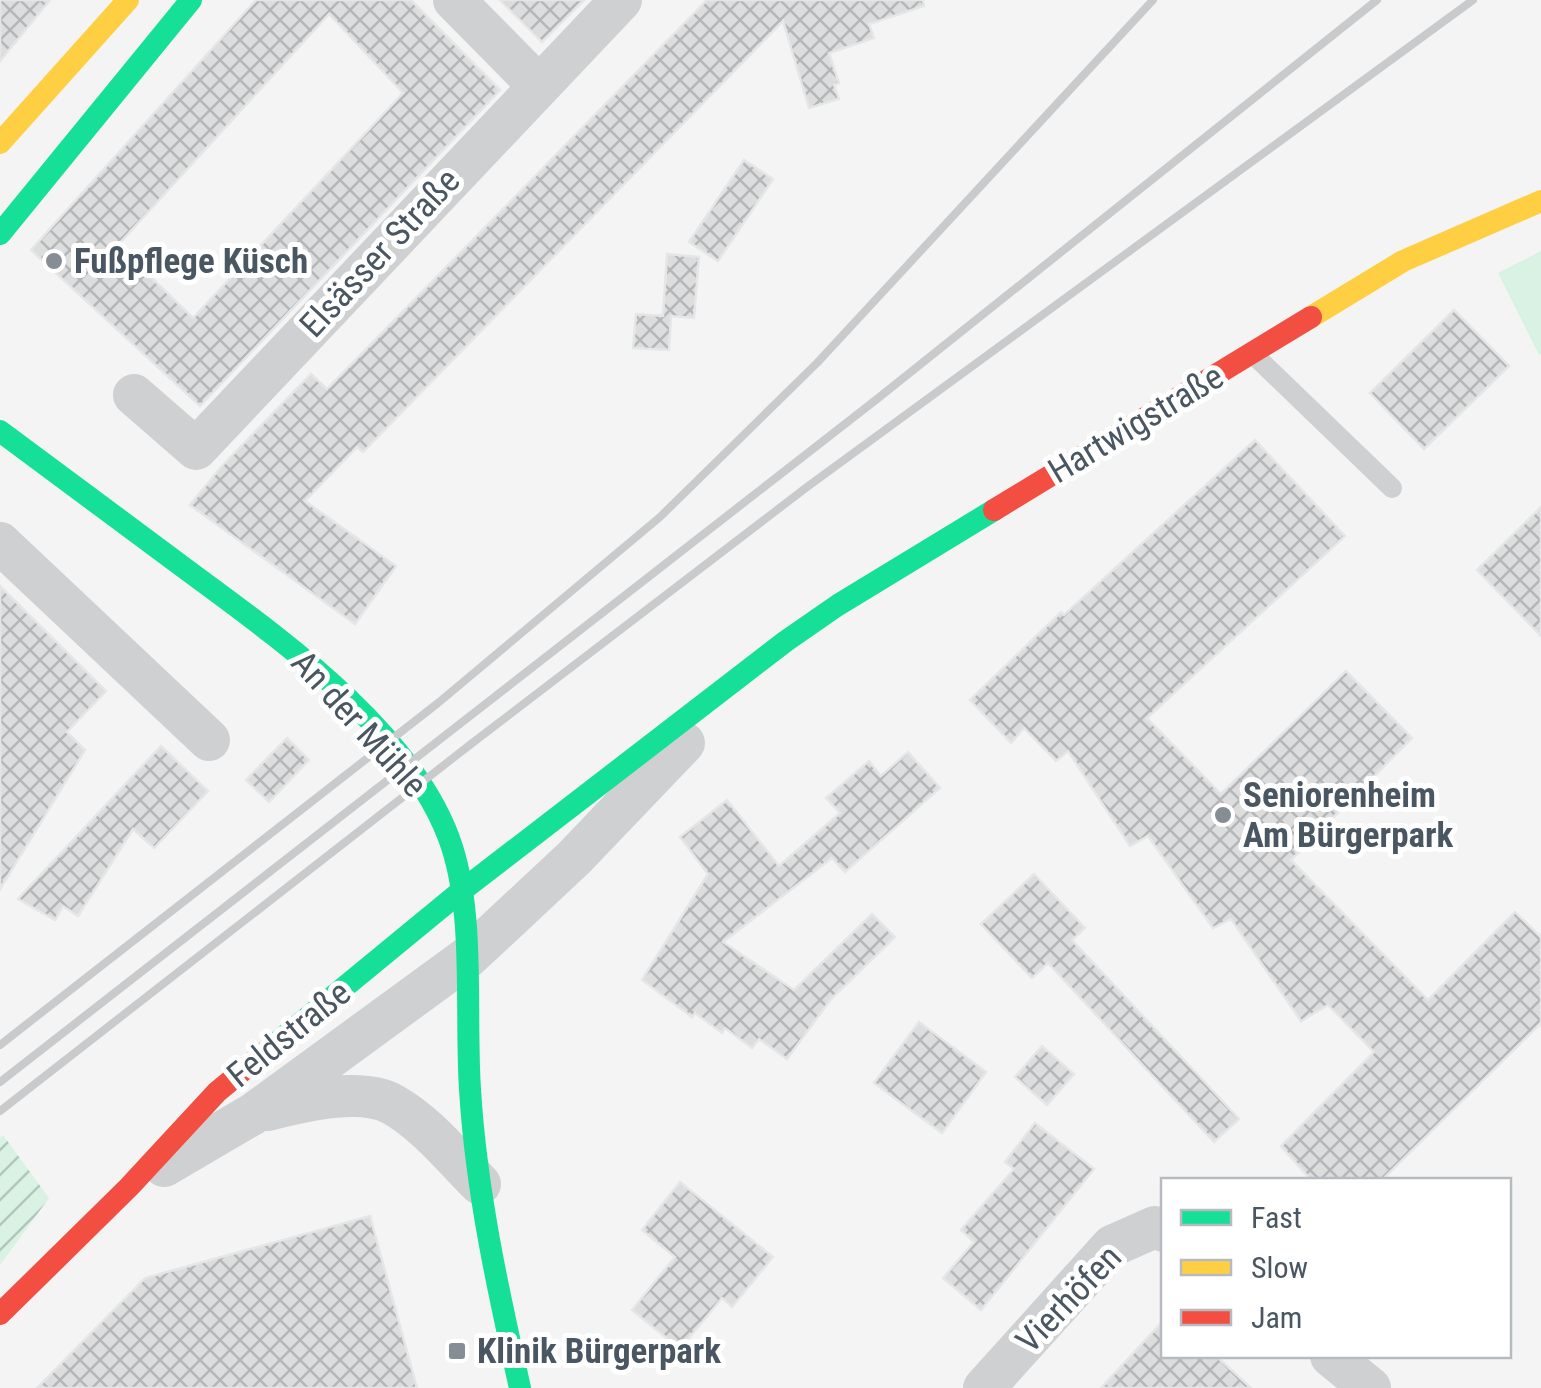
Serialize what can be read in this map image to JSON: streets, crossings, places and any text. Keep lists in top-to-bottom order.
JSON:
{
  "streets": {
    "street": [
      "Elsässer Straße",
      "Hartwigstraße",
      "An der Mühle",
      "Feldstraße",
      "Vierhöfen"
    ]
  },
  "crossings": [
    ["Hartwigstraße", "An der Mühle"],
    ["Hartwigstraße", "Feldstraße"],
    ["An der Mühle", "Feldstraße"]
  ],
  "places": {
    "other": ["Fußpflege Küsch", "Seniorenheim Am Bürgerpark"],
    "transit": ["Klinik Bürgerpark"]
  },
  "legend": ["Fast", "Slow", "Jam"]
}
